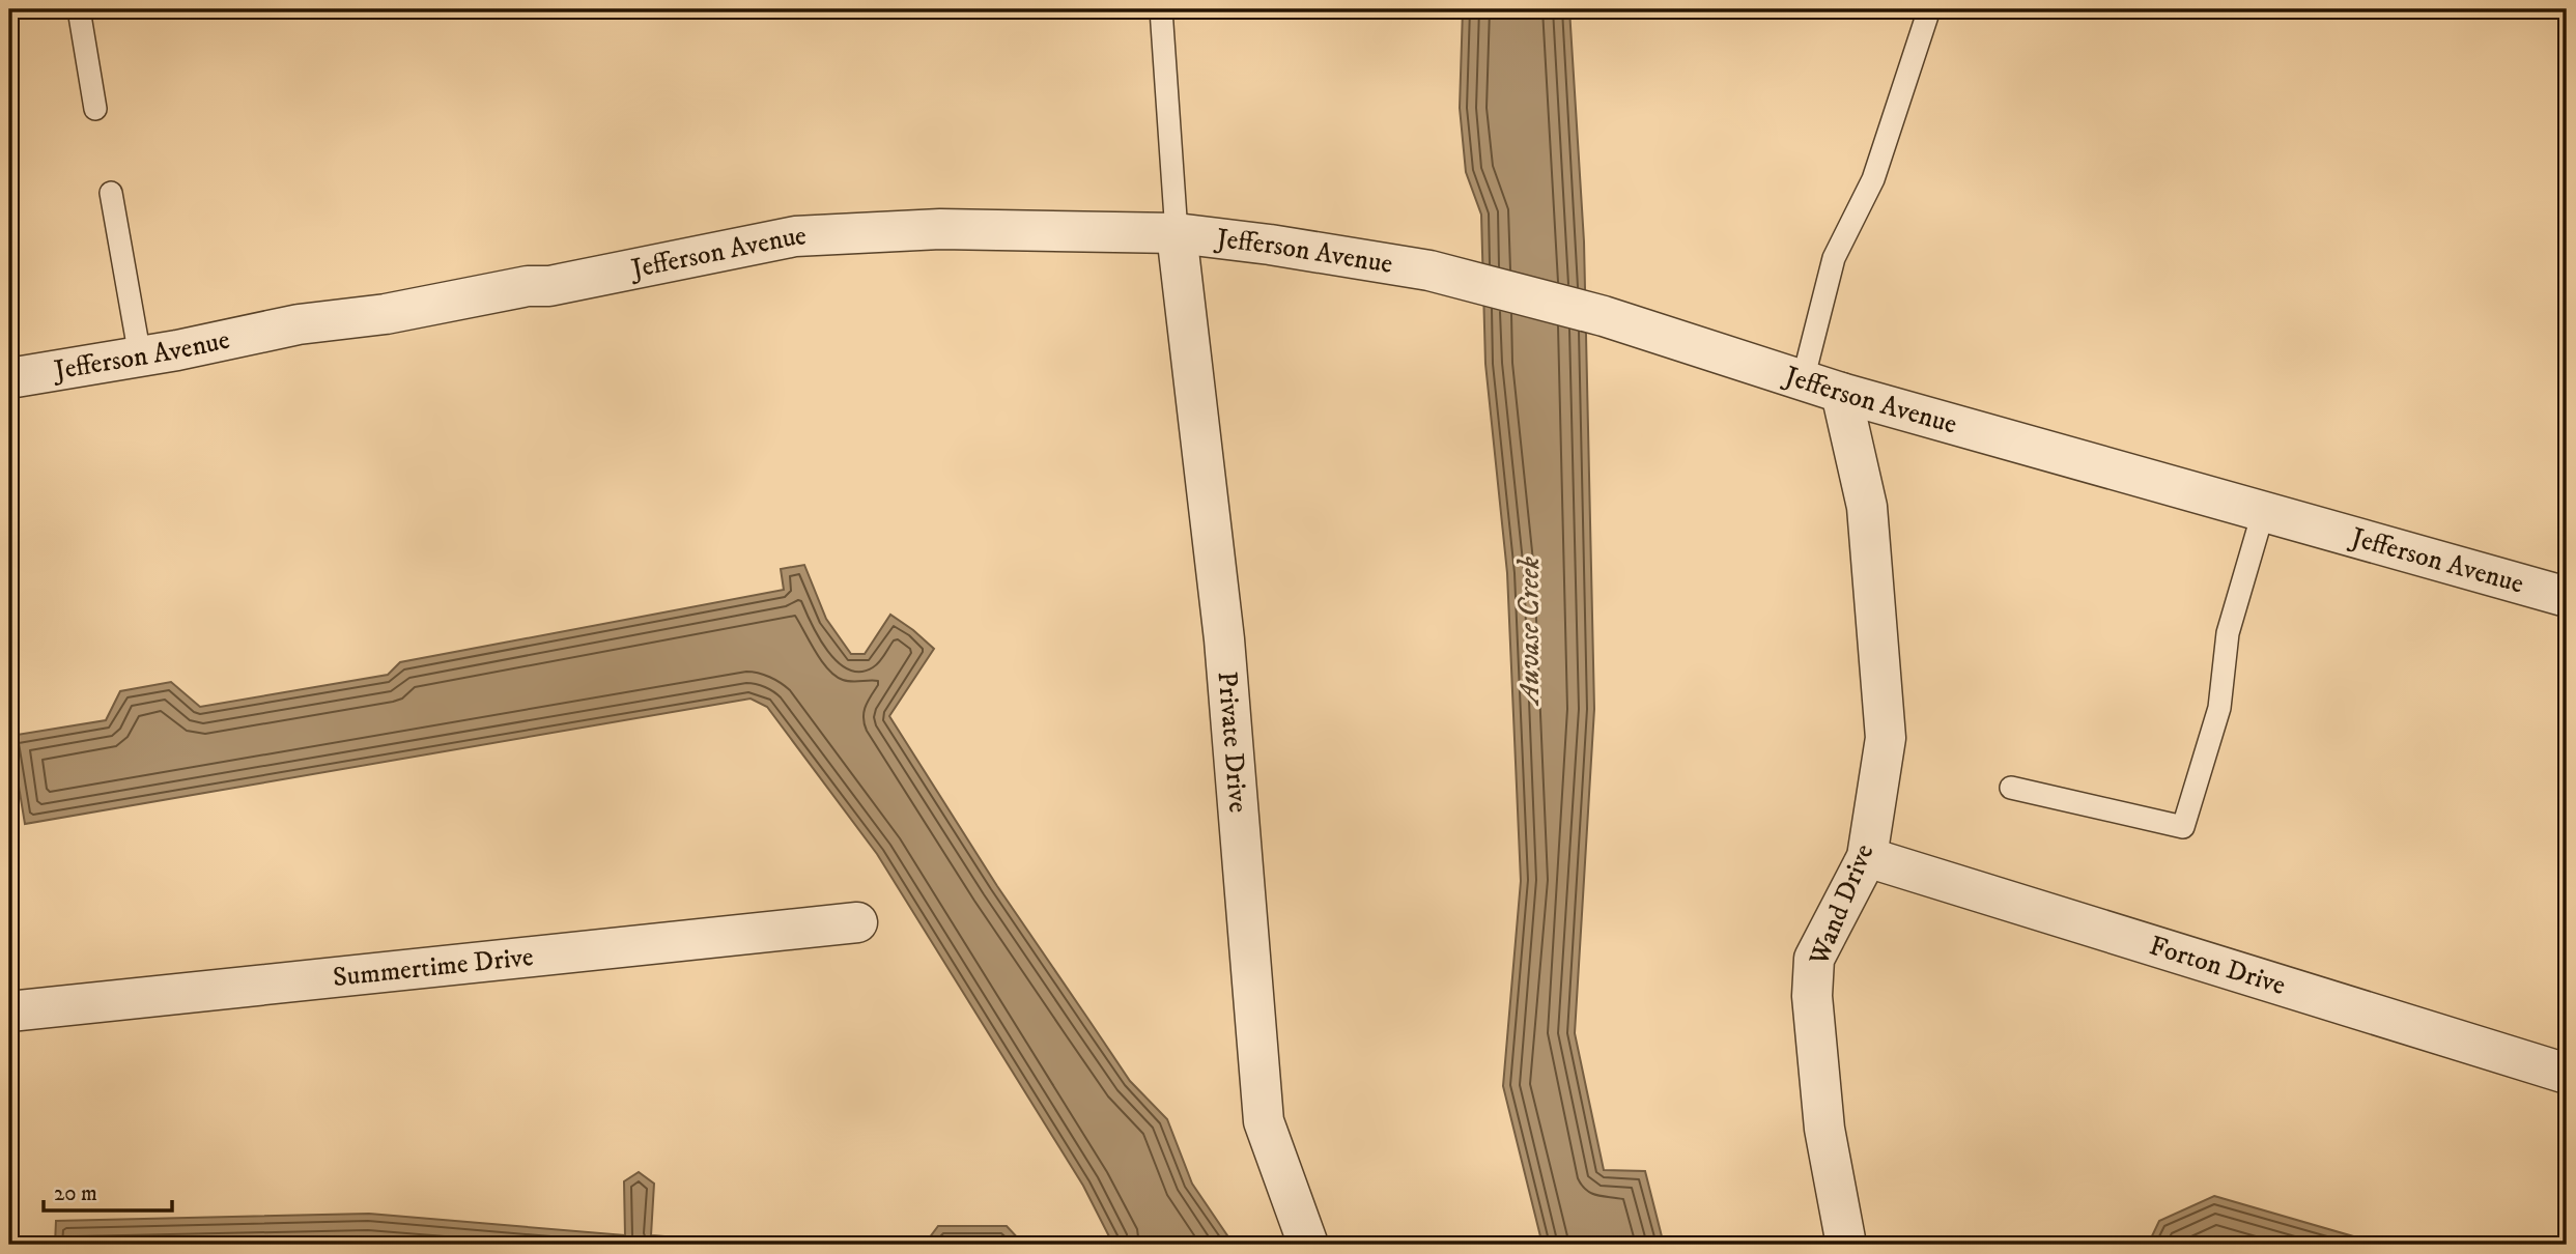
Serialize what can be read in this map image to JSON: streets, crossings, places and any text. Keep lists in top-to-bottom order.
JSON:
{
  "streets": {
    "street": [
      "Jefferson Avenue",
      "Private Drive",
      "Wand Drive",
      "Forton Drive",
      "Summertime Drive"
    ]
  },
  "crossings": [
    ["Jefferson Avenue", "Private Drive"],
    ["Jefferson Avenue", "Wand Drive"],
    ["Wand Drive", "Forton Drive"]
  ],
  "water": ["Auvase Creek"],
  "scale_bar": "20 m"
}
